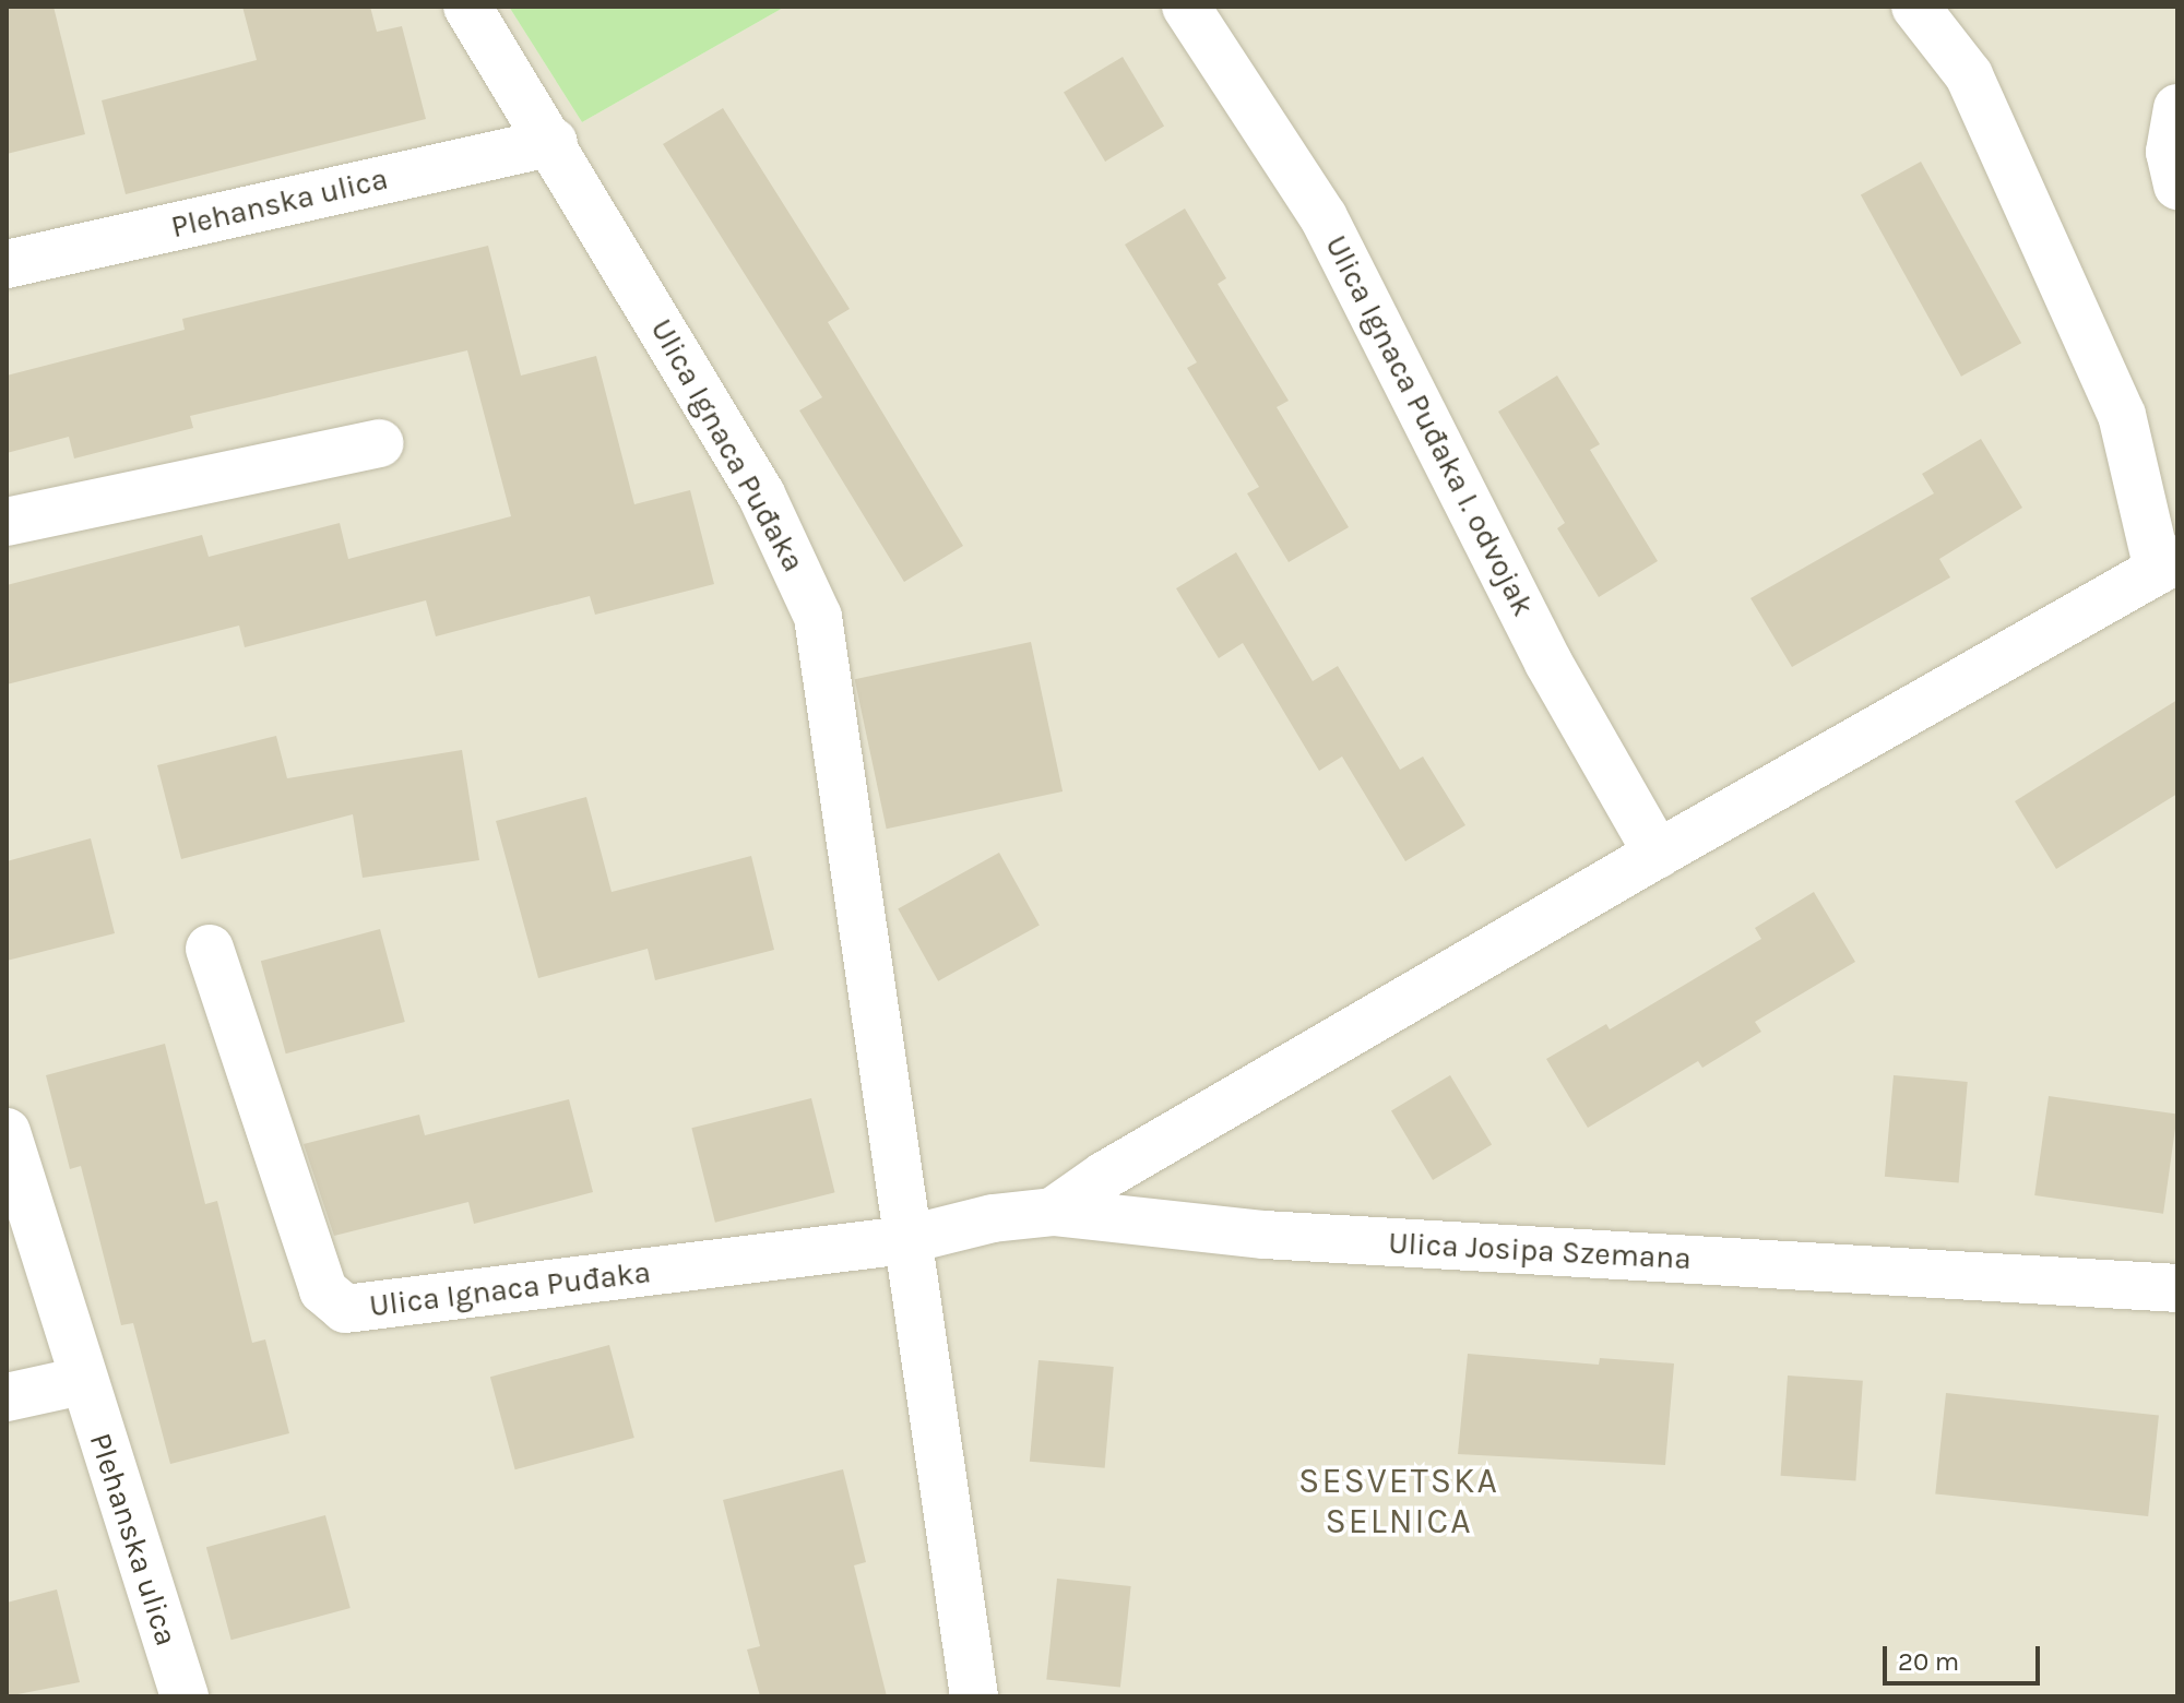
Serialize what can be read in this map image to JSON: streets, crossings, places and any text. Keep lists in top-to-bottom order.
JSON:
{
  "streets": {
    "street": [
      "Plehanska ulica",
      "Ulica Ignaca Puđaka I. odvojak",
      "Ulica Ignaca Puđaka",
      "Ulica Josipa Szemana"
    ]
  },
  "crossings": [
    ["Plehanska ulica", "Ulica Ignaca Puđaka"],
    ["Ulica Ignaca Puđaka", "Ulica Josipa Szemana"]
  ],
  "districts": ["SESVETSKA SELNICA"],
  "scale_bar": "20 m"
}
